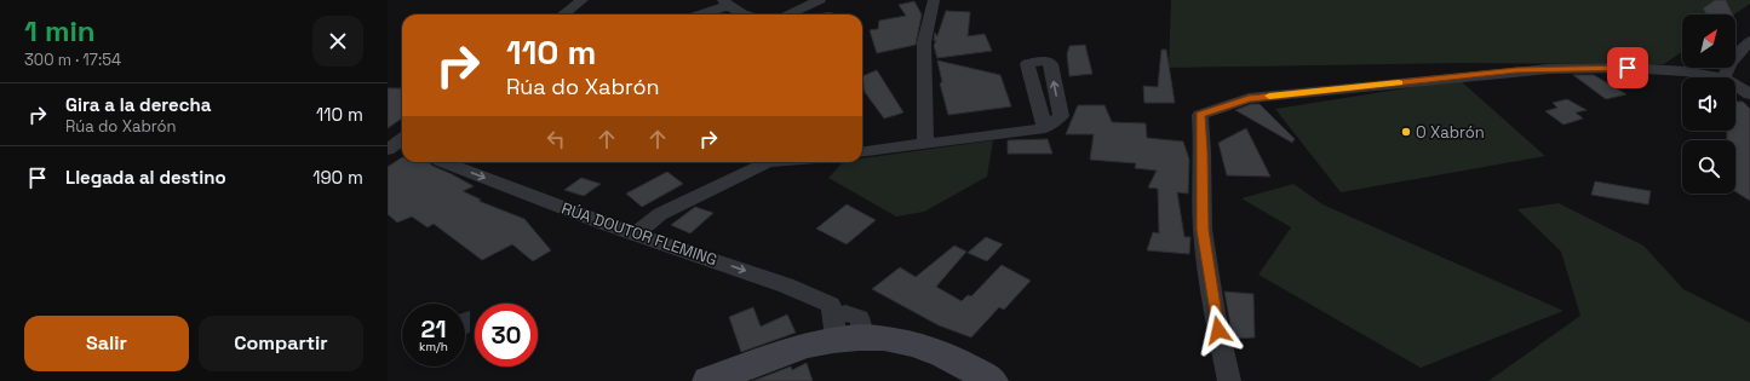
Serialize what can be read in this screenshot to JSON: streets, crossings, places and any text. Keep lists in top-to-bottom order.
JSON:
{
  "streets": {
    "street": ["RÚA DOUTOR FLEMING"]
  },
  "one_way": ["RÚA DOUTOR FLEMING"],
  "places": ["O Xabrón"],
  "north": "top right",
  "page": {
    "heading": ["1 min", "300 m · 17:54"],
    "turn": ["110 m", "Rúa do Xabrón"],
    "list": [
      {
        "name": "Gira a la derecha",
        "note": "Rúa do Xabrón",
        "value": "110 m"
      },
      {
        "name": "Llegada al destino",
        "value": "190 m"
      }
    ],
    "speed": "21 km/h",
    "limit": "30",
    "buttons": ["Salir", "Compartir"]
  }
}
